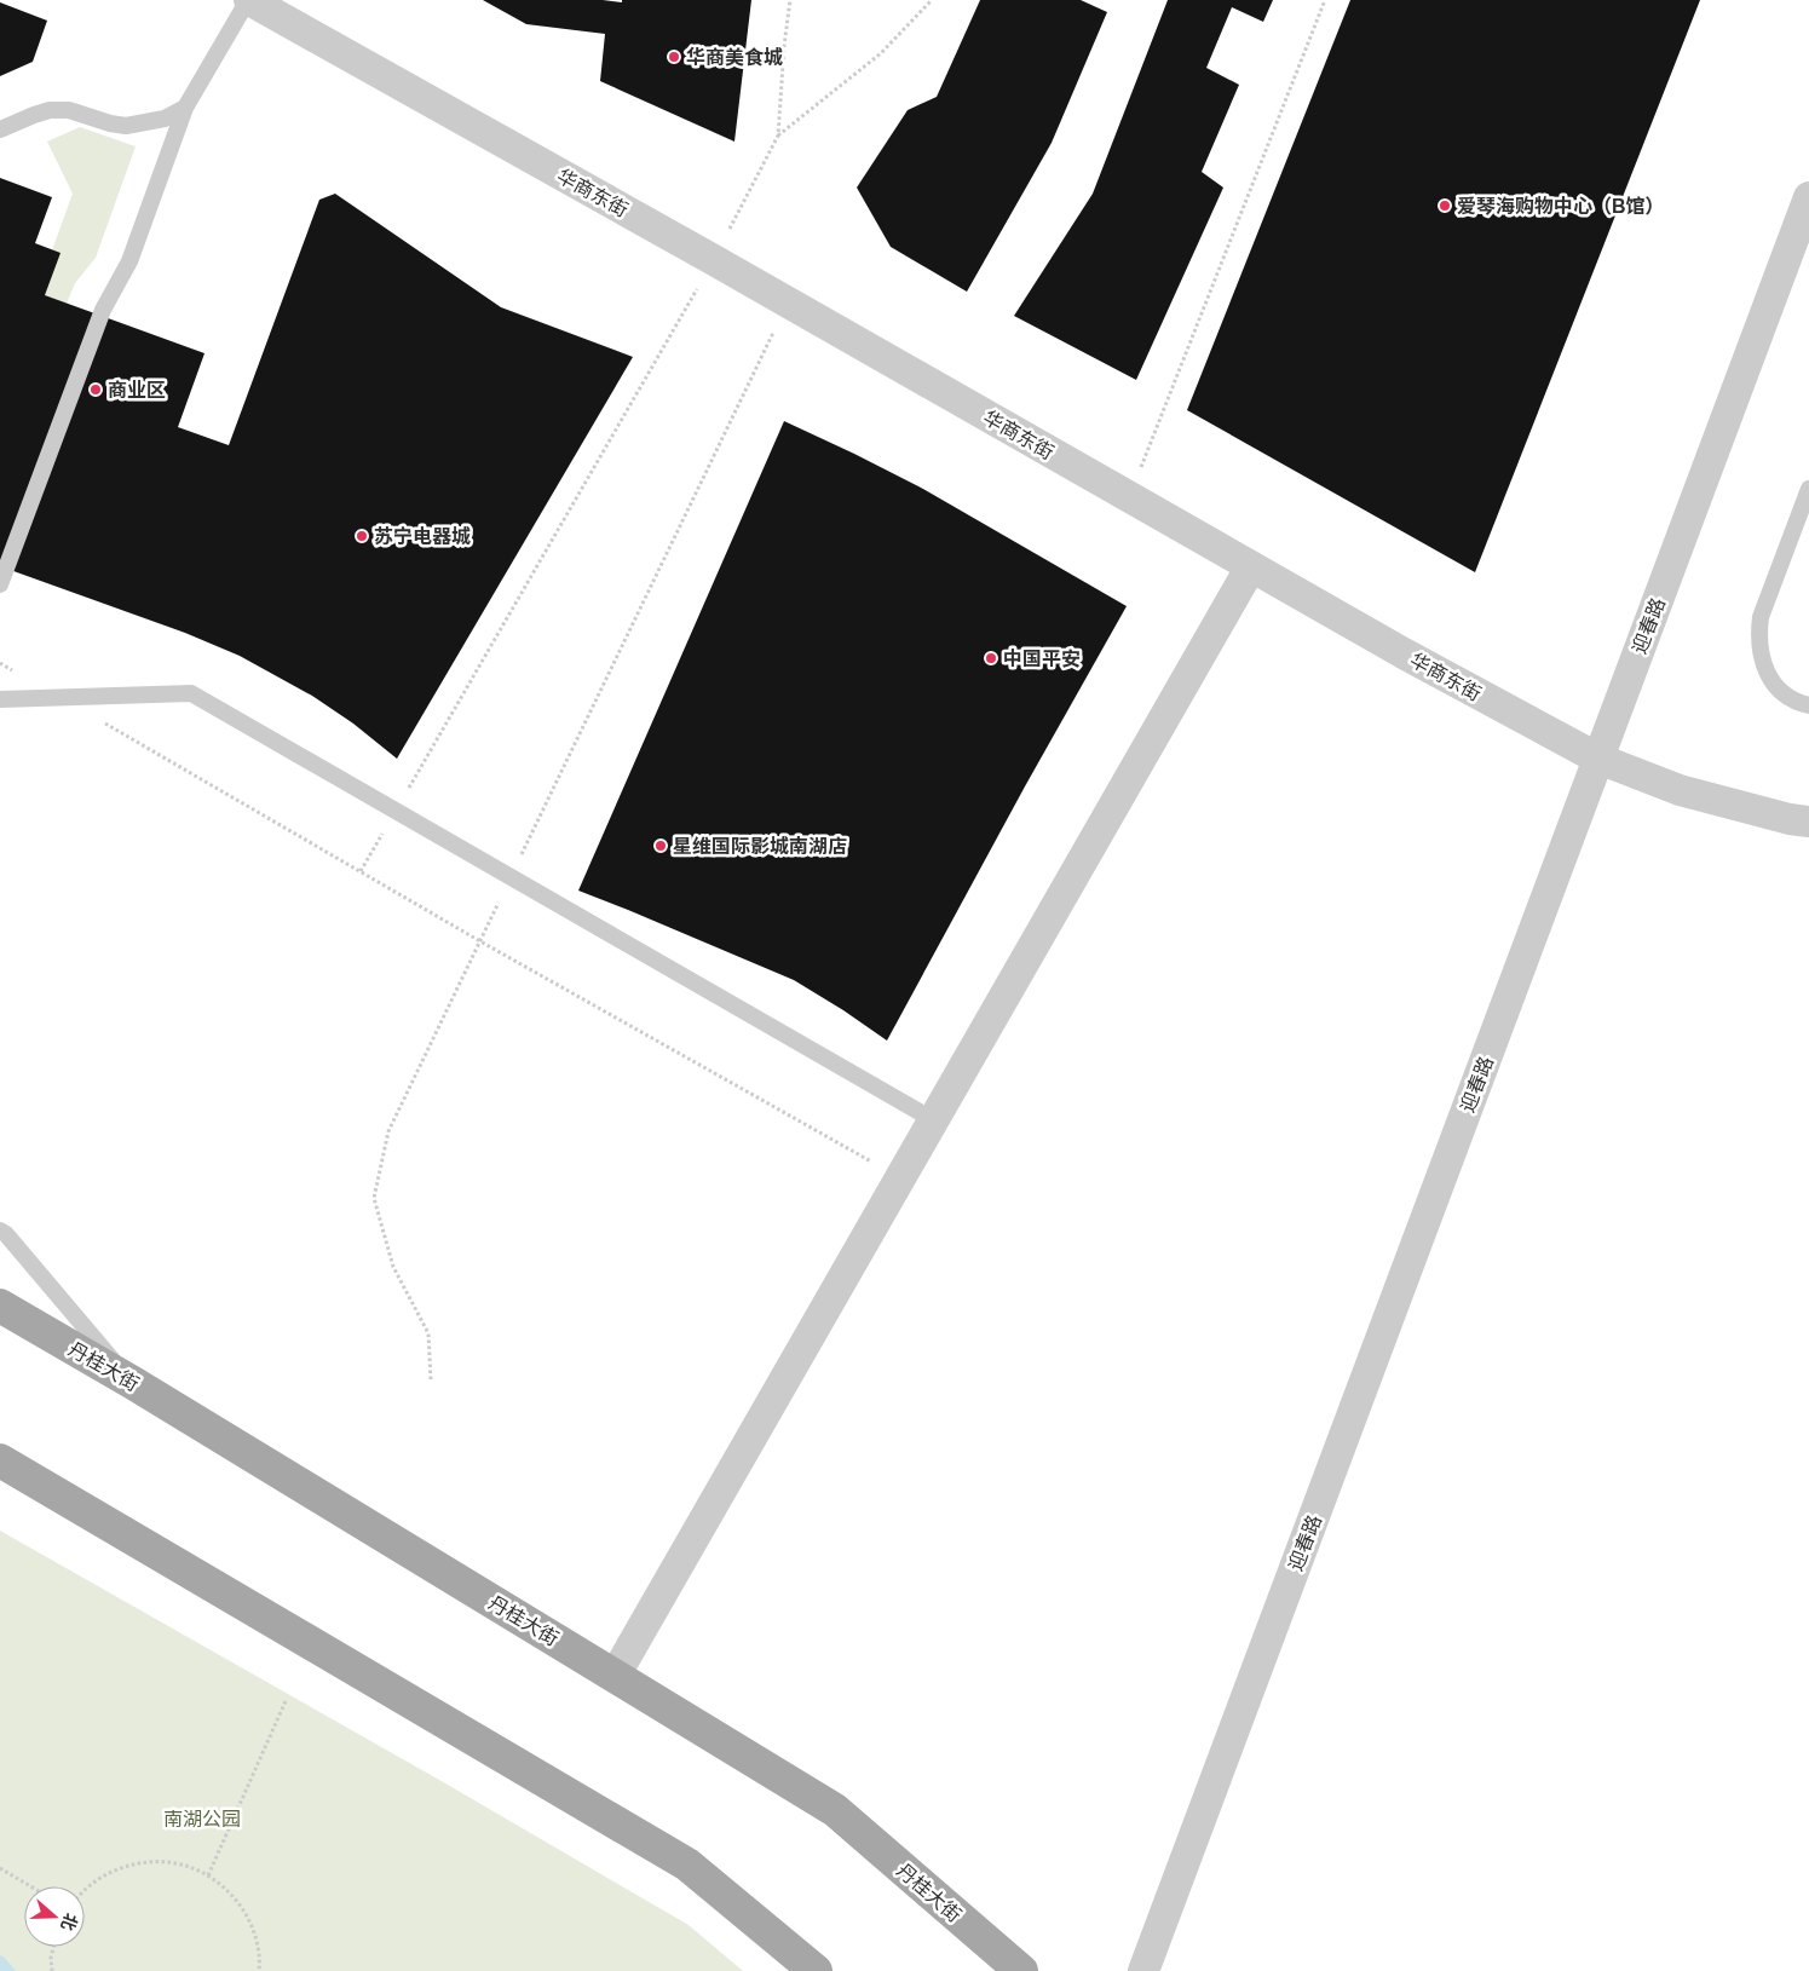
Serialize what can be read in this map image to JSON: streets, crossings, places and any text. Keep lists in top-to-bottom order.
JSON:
{
  "streets": {
    "main road": ["丹桂大街"],
    "street": ["华商东街", "迎春路"]
  },
  "crossings": [
    ["华商东街", "迎春路"]
  ],
  "parks": ["南湖公园"],
  "places": [
    "华商美食城",
    "爱琴海购物中心（B馆）",
    "商业区",
    "苏宁电器城",
    "中国平安",
    "星维国际影城南湖店"
  ],
  "north": "right"
}
